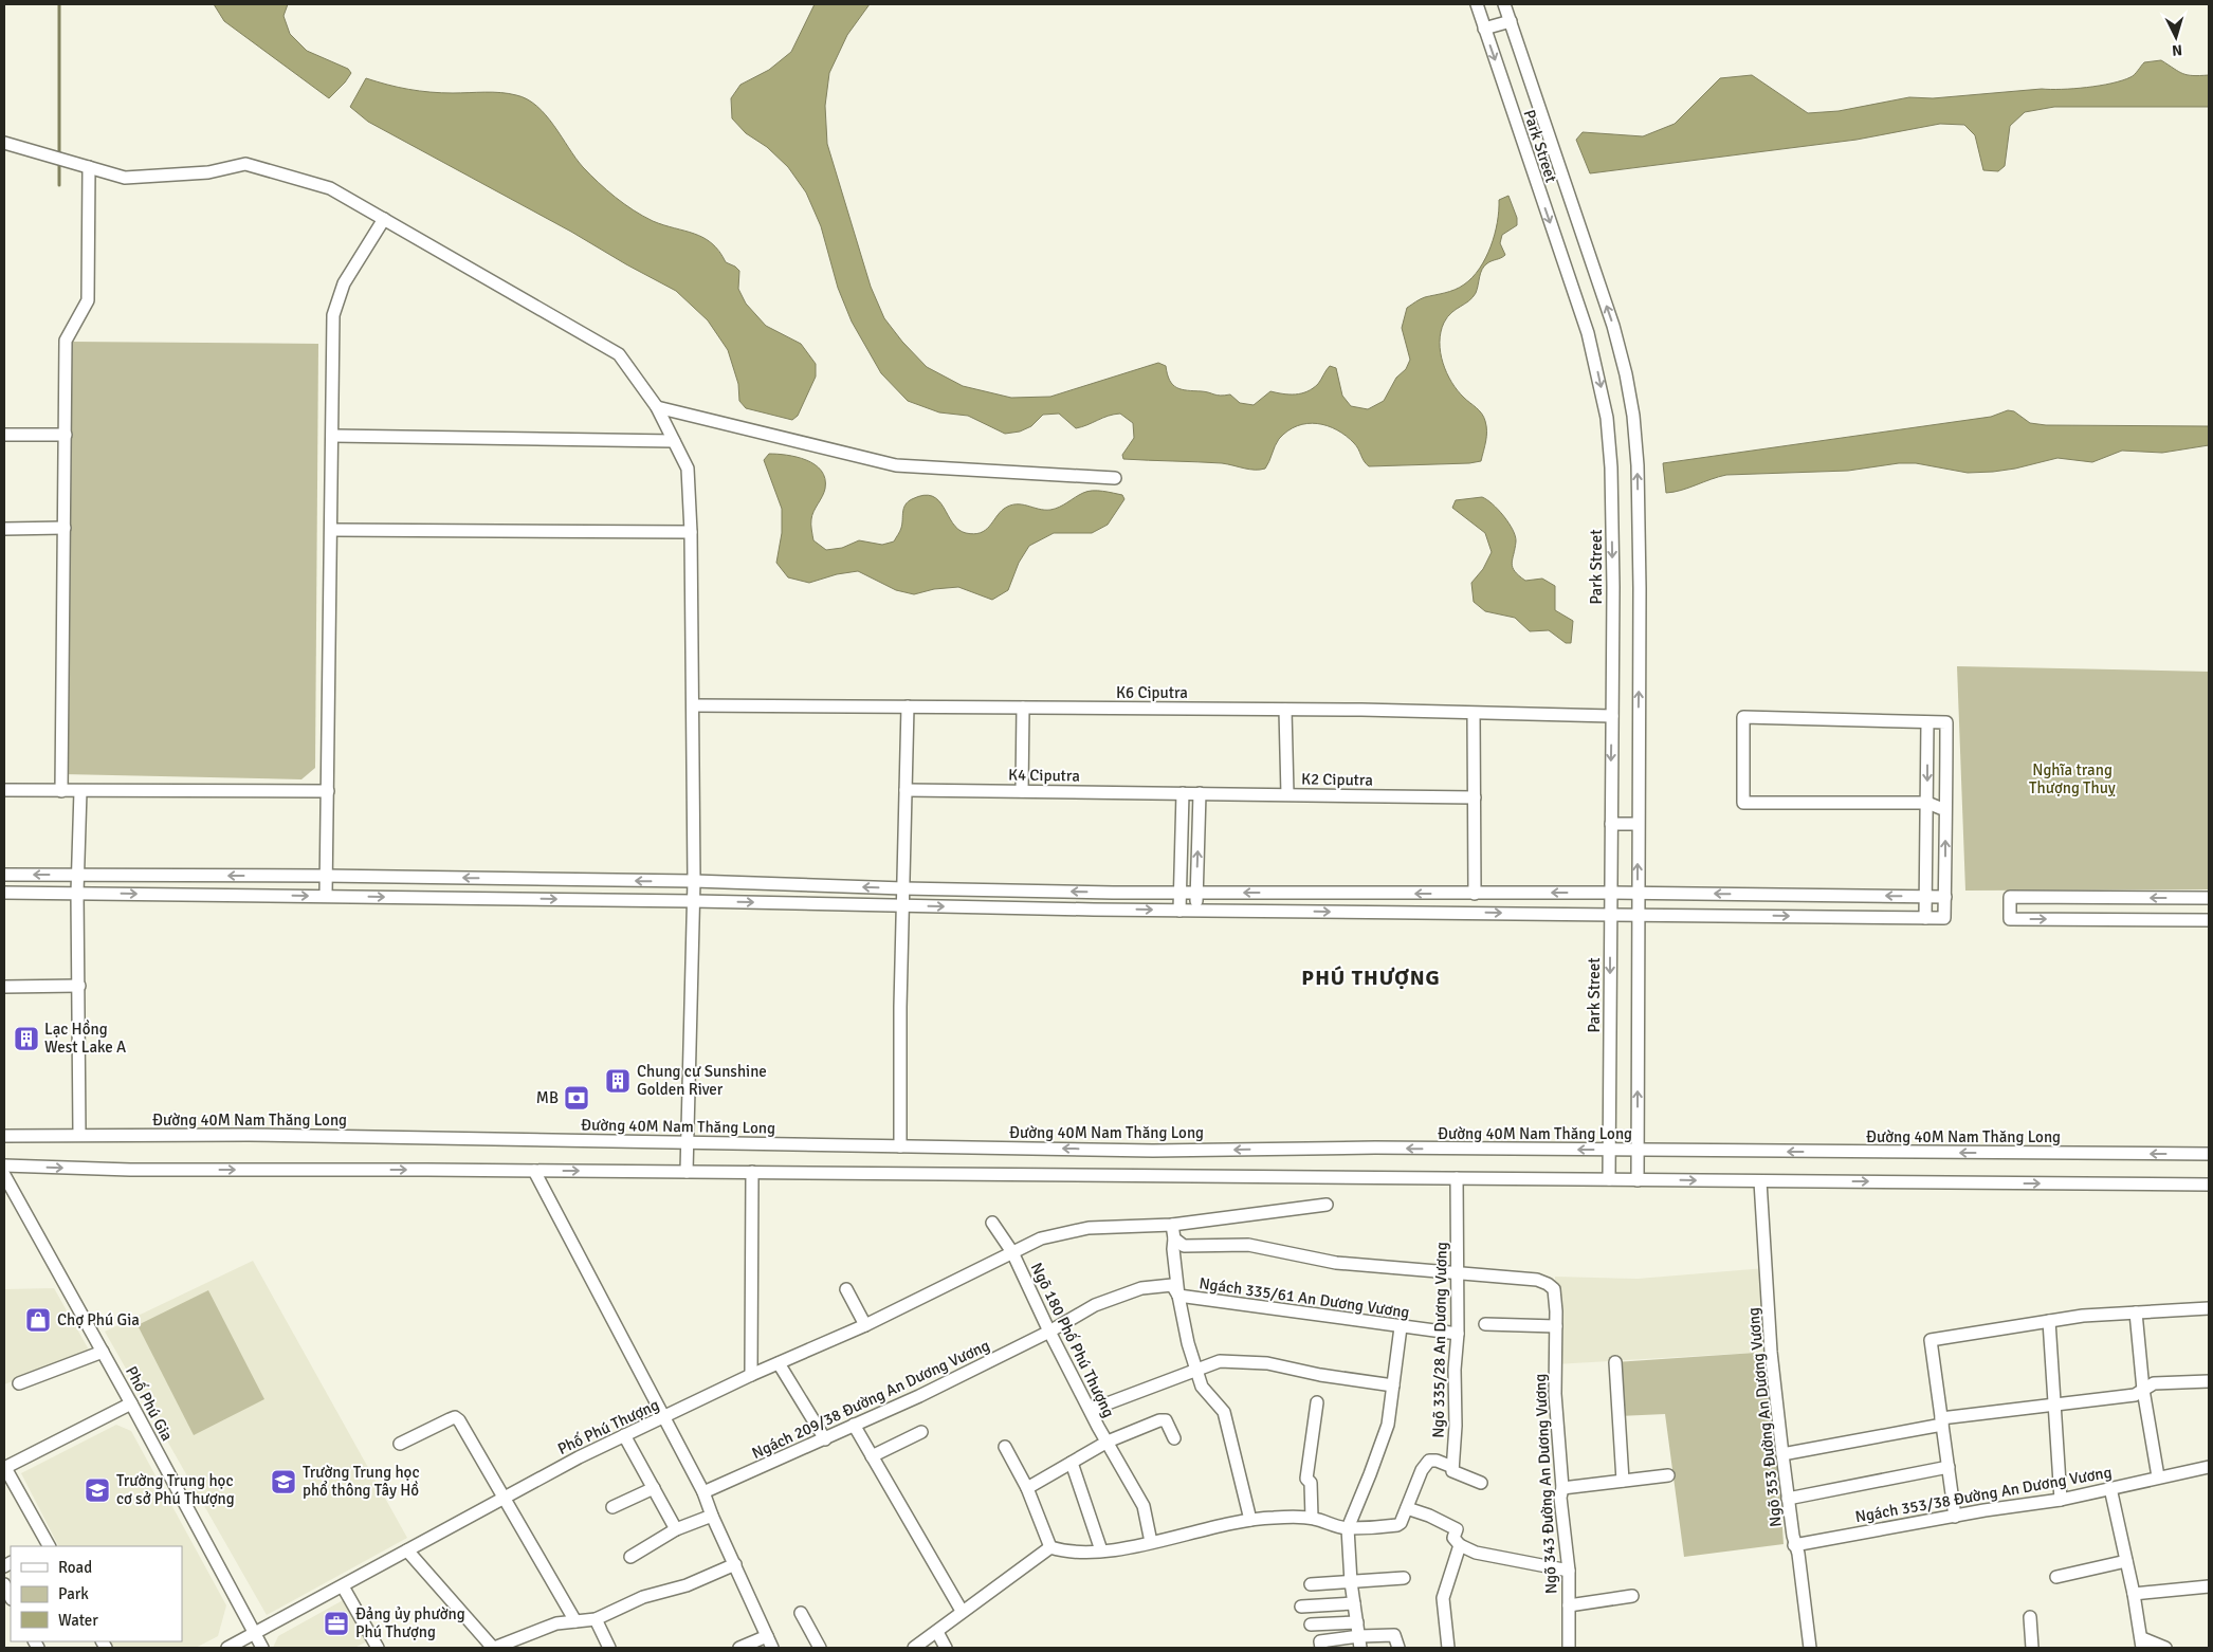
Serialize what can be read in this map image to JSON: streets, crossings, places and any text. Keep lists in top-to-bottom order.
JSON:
{
  "streets": {
    "street": [
      "Park Street",
      "K6 Ciputra",
      "K4 Ciputra",
      "K2 Ciputra",
      "Đường 40M Nam Thăng Long",
      "Ngách 335/61 An Dương Vương",
      "Ngõ 180 Phố Phú Thượng",
      "Ngõ 335/28 An Dương Vương",
      "Ngách 209/38 Đường An Dương Vương",
      "Phố Phú Gia",
      "Ngõ 353 Đường An Dương Vương",
      "Phố Phú Thượng",
      "Ngõ 343 Đường An Dương Vương",
      "Ngách 353/38 Đường An Dương Vương"
    ]
  },
  "crossings": [
    ["Park Street", "K6 Ciputra"],
    ["Park Street", "Đường 40M Nam Thăng Long"],
    ["K4 Ciputra", "K2 Ciputra"],
    ["Ngách 335/61 An Dương Vương", "Ngõ 180 Phố Phú Thượng"],
    ["Ngách 335/61 An Dương Vương", "Ngõ 335/28 An Dương Vương"],
    ["Ngách 335/61 An Dương Vương", "Ngách 209/38 Đường An Dương Vương"],
    ["Ngõ 180 Phố Phú Thượng", "Ngách 209/38 Đường An Dương Vương"],
    ["Ngõ 180 Phố Phú Thượng", "Phố Phú Thượng"],
    ["Ngõ 335/28 An Dương Vương", "Ngõ 343 Đường An Dương Vương"],
    ["Phố Phú Gia", "Phố Phú Thượng"],
    ["Ngõ 353 Đường An Dương Vương", "Ngách 353/38 Đường An Dương Vương"]
  ],
  "districts": ["PHÚ THƯỢNG"],
  "parks": ["Nghĩa trang Thượng Thuỵ"],
  "places": {
    "building": ["Lạc Hồng West Lake A", "Chung cư Sunshine Golden River"],
    "bank": ["MB"],
    "shop": ["Chợ Phú Gia"],
    "school or university": ["Trường Trung học phổ thông Tây Hồ", "Trường Trung học cơ sở Phú Thượng"],
    "office": ["Đảng ủy phường Phú Thượng"]
  },
  "legend": ["Road", "Park", "Water"],
  "north": "bottom"
}
